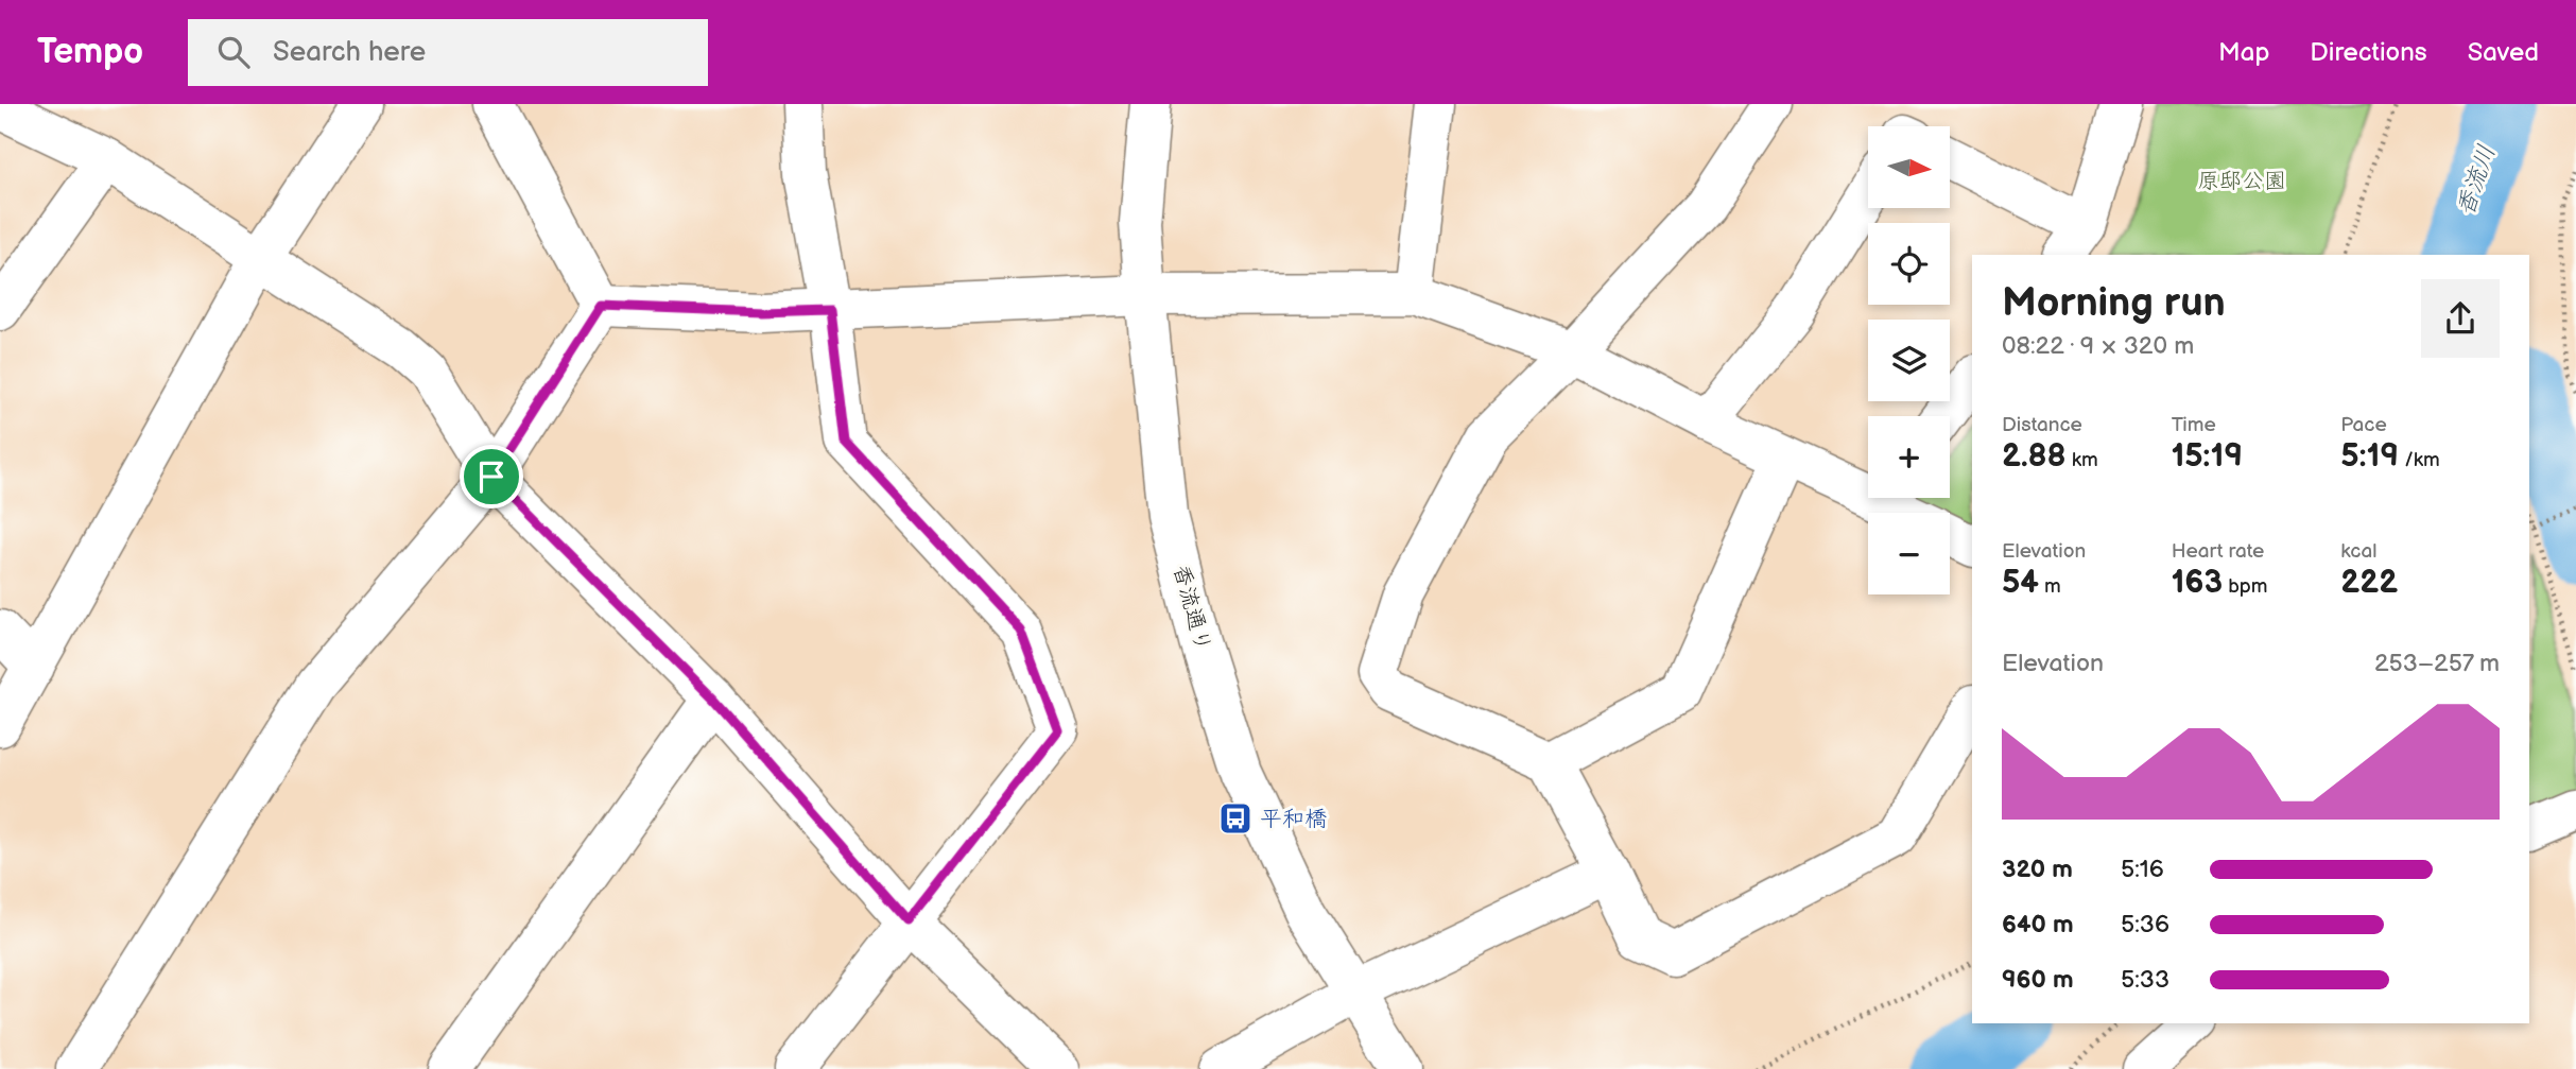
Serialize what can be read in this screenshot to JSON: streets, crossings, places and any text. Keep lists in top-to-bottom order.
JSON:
{
  "streets": {
    "street": ["香流通り"]
  },
  "water": ["香流川"],
  "parks": ["原邸公園"],
  "places": {
    "bus stop": ["平和橋"]
  },
  "north": "right",
  "page": {
    "header": "Tempo",
    "search": "Search here",
    "nav": ["Map", "Directions", "Saved"],
    "map_buttons": ["+", "−"],
    "heading": ["Morning run", "08:22 · 9 × 320 m"],
    "stats": [
      ["Distance", "2.88 km"],
      ["Time", "15:19"],
      ["Pace", "5:19 /km"],
      ["Elevation", "54 m"],
      ["Heart rate", "163 bpm"],
      ["kcal", "222"]
    ],
    "chart": ["Elevation", "253–257 m"],
    "list": [
      {
        "name": "320 m",
        "note": "5:16"
      },
      {
        "name": "640 m",
        "note": "5:36"
      },
      {
        "name": "960 m",
        "note": "5:33"
      }
    ]
  }
}
